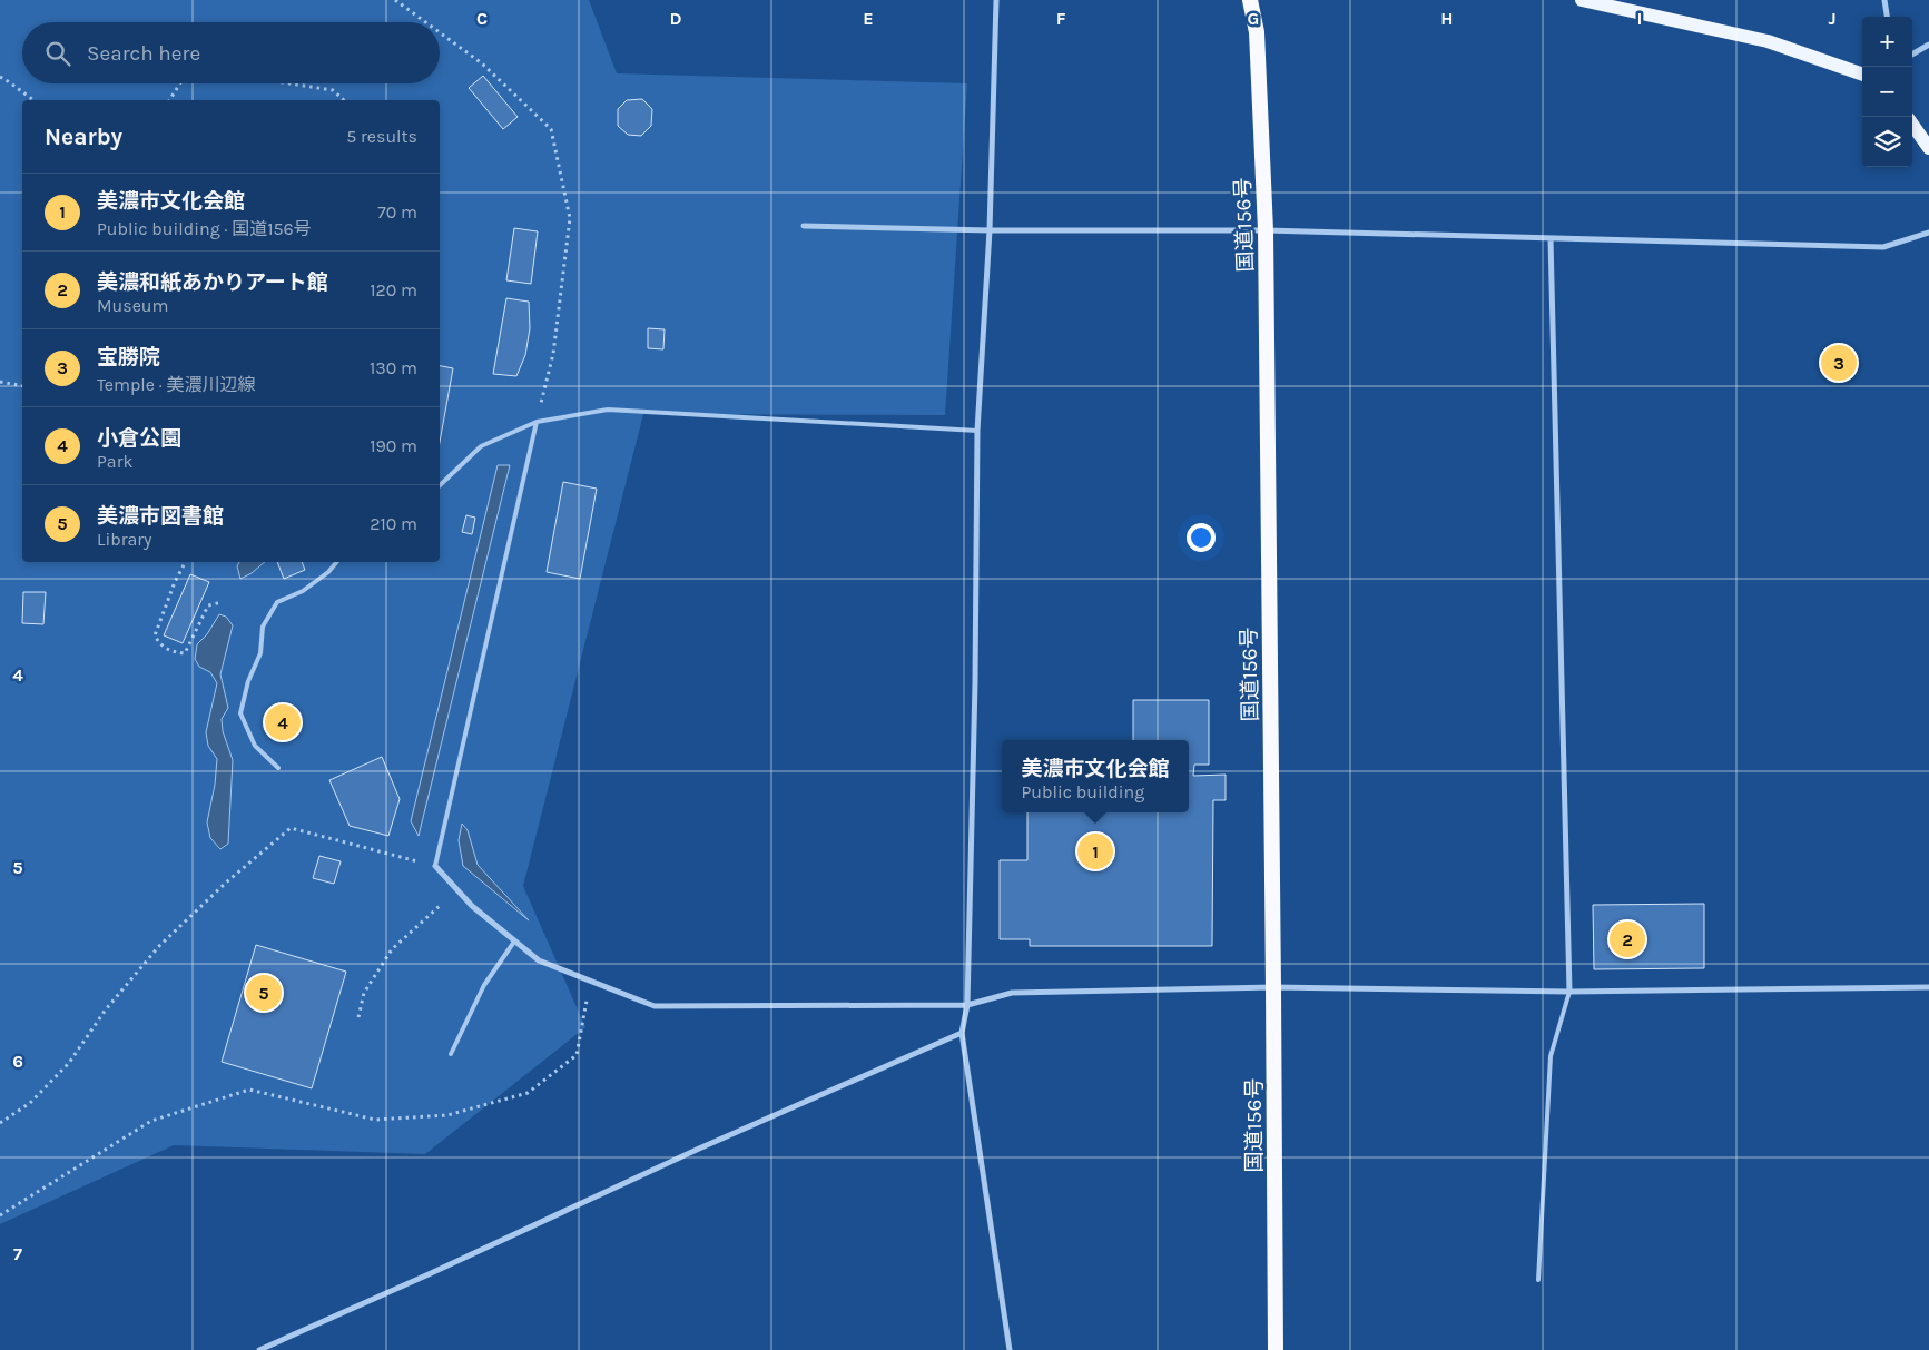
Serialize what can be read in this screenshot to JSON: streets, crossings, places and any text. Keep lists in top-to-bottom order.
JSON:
{
  "streets": {
    "highway": ["国道156号"]
  },
  "page": {
    "map_buttons": ["+", "−"],
    "search": "Search here",
    "heading": ["Nearby", "5 results"],
    "list": [
      {
        "mark": "1",
        "name": "美濃市文化会館",
        "note": "Public building · 国道156号",
        "value": "70 m"
      },
      {
        "mark": "2",
        "name": "美濃和紙あかりアート館",
        "note": "Museum",
        "value": "120 m"
      },
      {
        "mark": "3",
        "name": "宝勝院",
        "note": "Temple · 美濃川辺線",
        "value": "130 m"
      },
      {
        "mark": "4",
        "name": "小倉公園",
        "note": "Park",
        "value": "190 m"
      },
      {
        "mark": "5",
        "name": "美濃市図書館",
        "note": "Library",
        "value": "210 m"
      }
    ],
    "pins": [
      "3",
      "4",
      "1",
      "2",
      "5"
    ],
    "popup": ["美濃市文化会館", "Public building"]
  },
  "grid": {
    "columns": [
      "C",
      "D",
      "E",
      "F",
      "G",
      "H",
      "I",
      "J"
    ],
    "rows": [
      "4",
      "5",
      "6",
      "7"
    ]
  }
}
